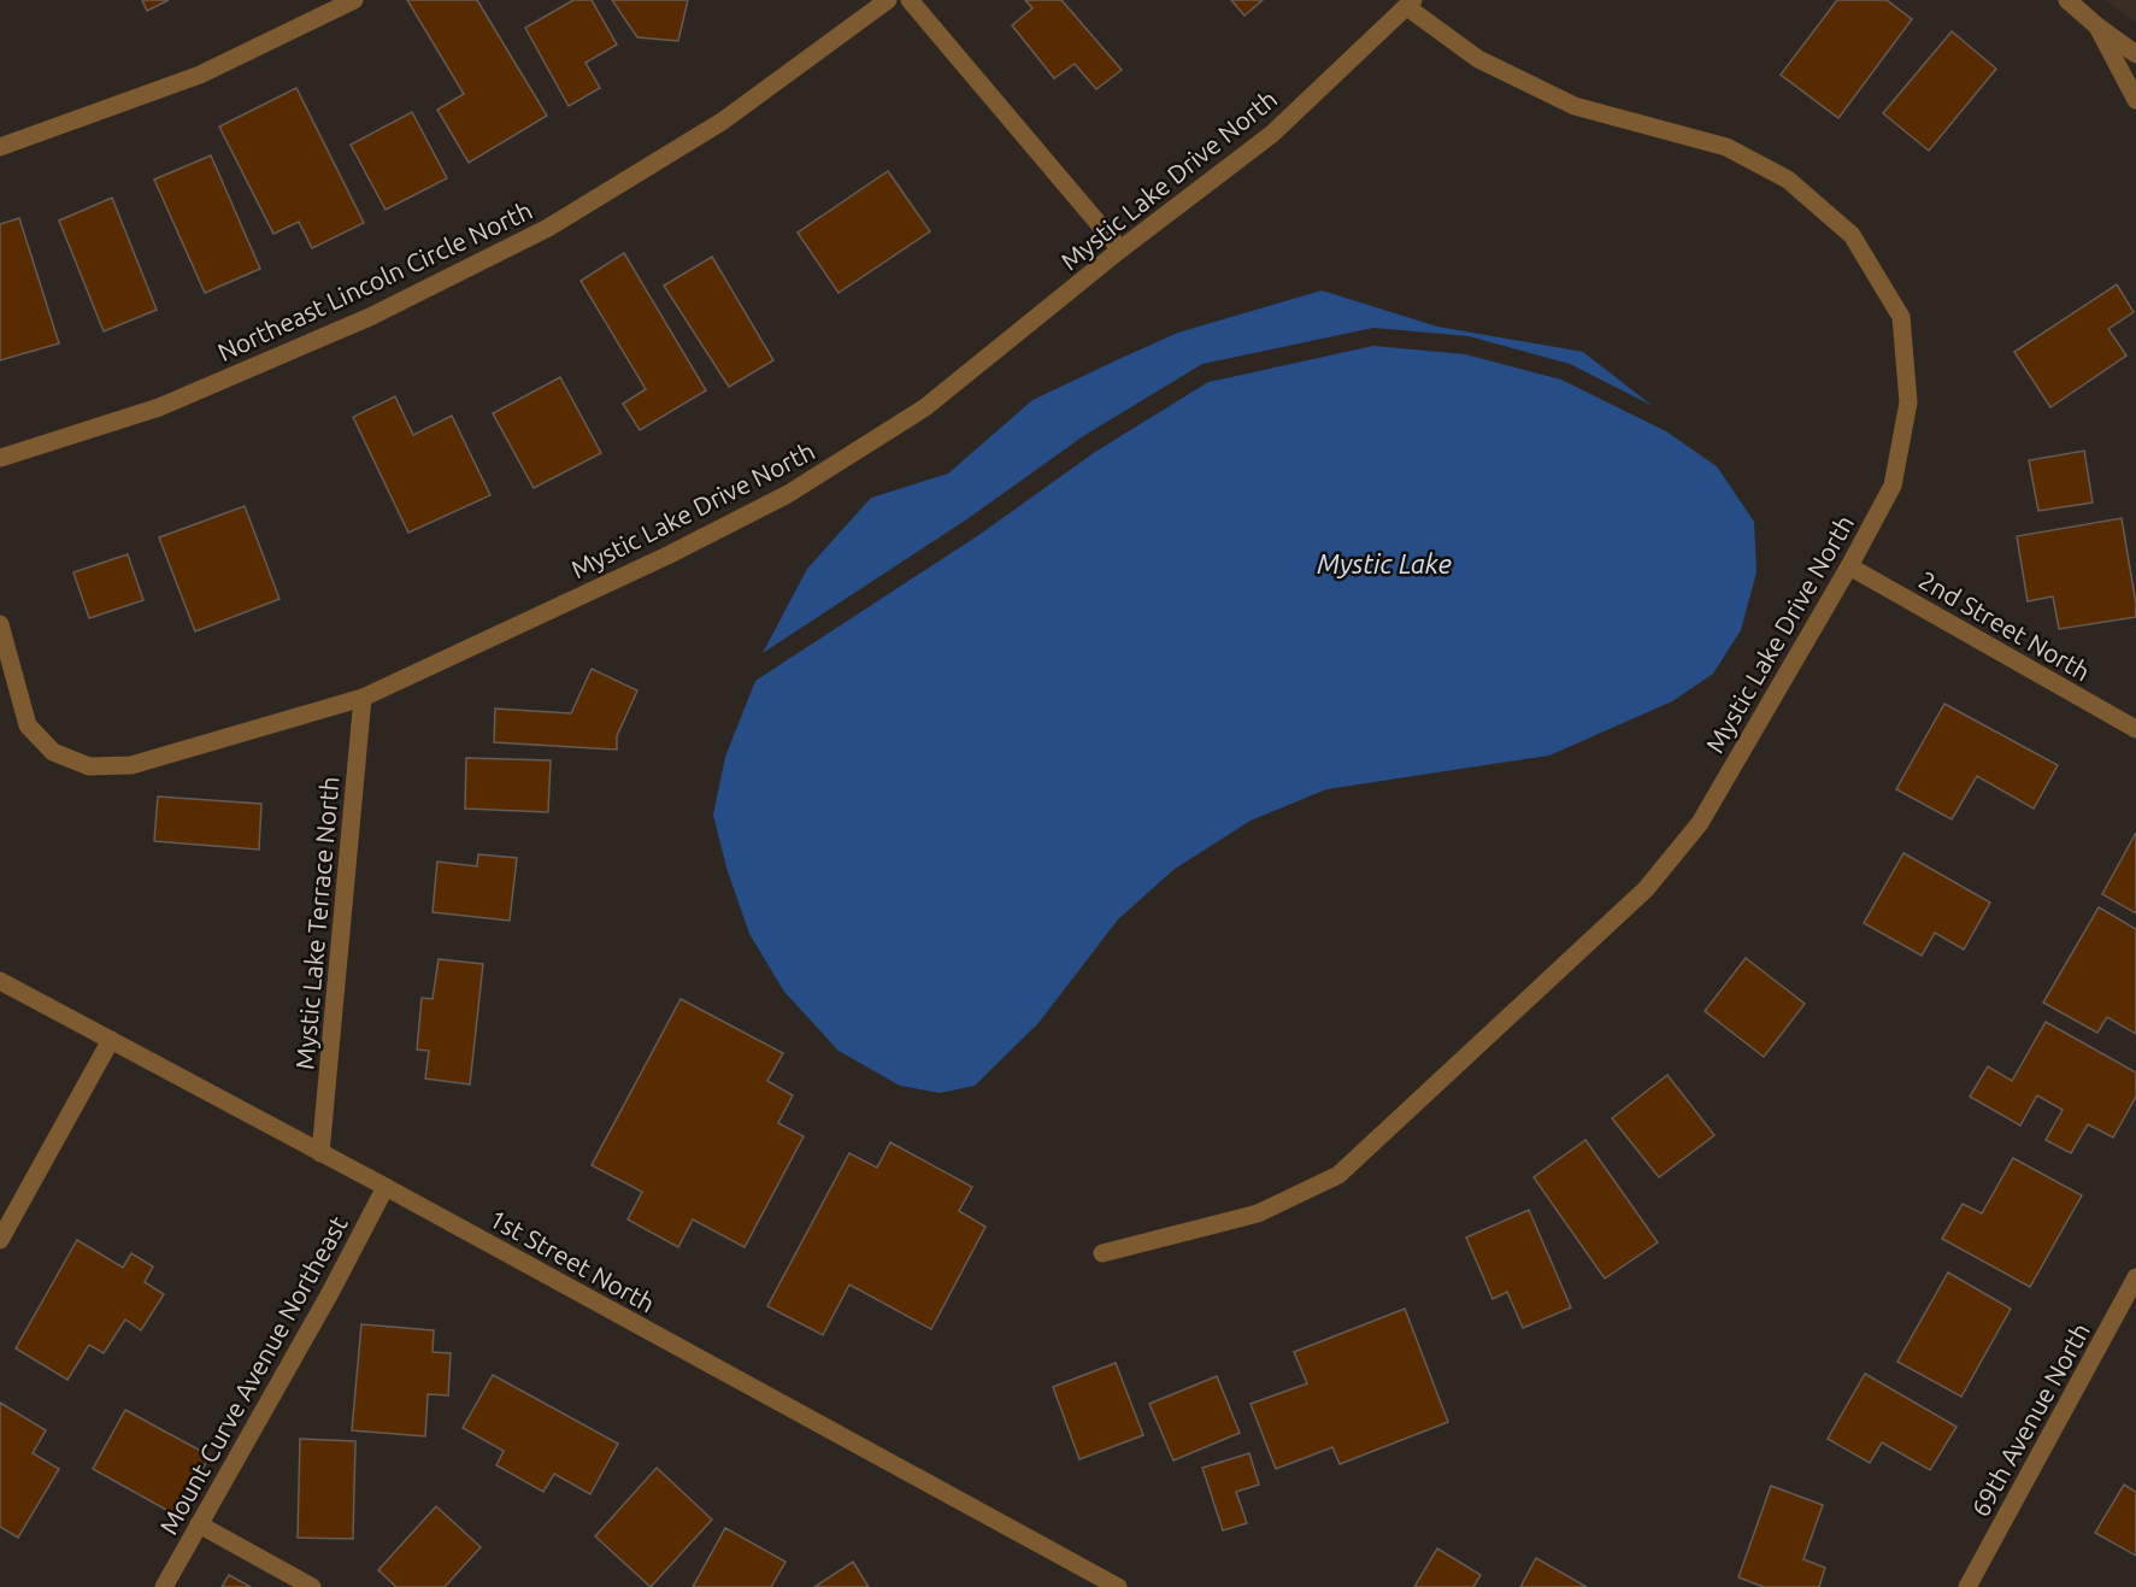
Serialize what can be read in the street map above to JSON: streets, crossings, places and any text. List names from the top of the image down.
{
  "streets": {
    "street": [
      "Mystic Lake Drive North",
      "Northeast Lincoln Circle North",
      "2nd Street North",
      "Mystic Lake Terrace North",
      "1st Street North",
      "Mount Curve Avenue Northeast",
      "69th Avenue North"
    ]
  },
  "crossings": [
    ["Mystic Lake Drive North", "2nd Street North"],
    ["Mystic Lake Drive North", "Mystic Lake Terrace North"],
    ["Mystic Lake Terrace North", "1st Street North"],
    ["1st Street North", "Mount Curve Avenue Northeast"]
  ],
  "water": ["Mystic Lake"]
}
